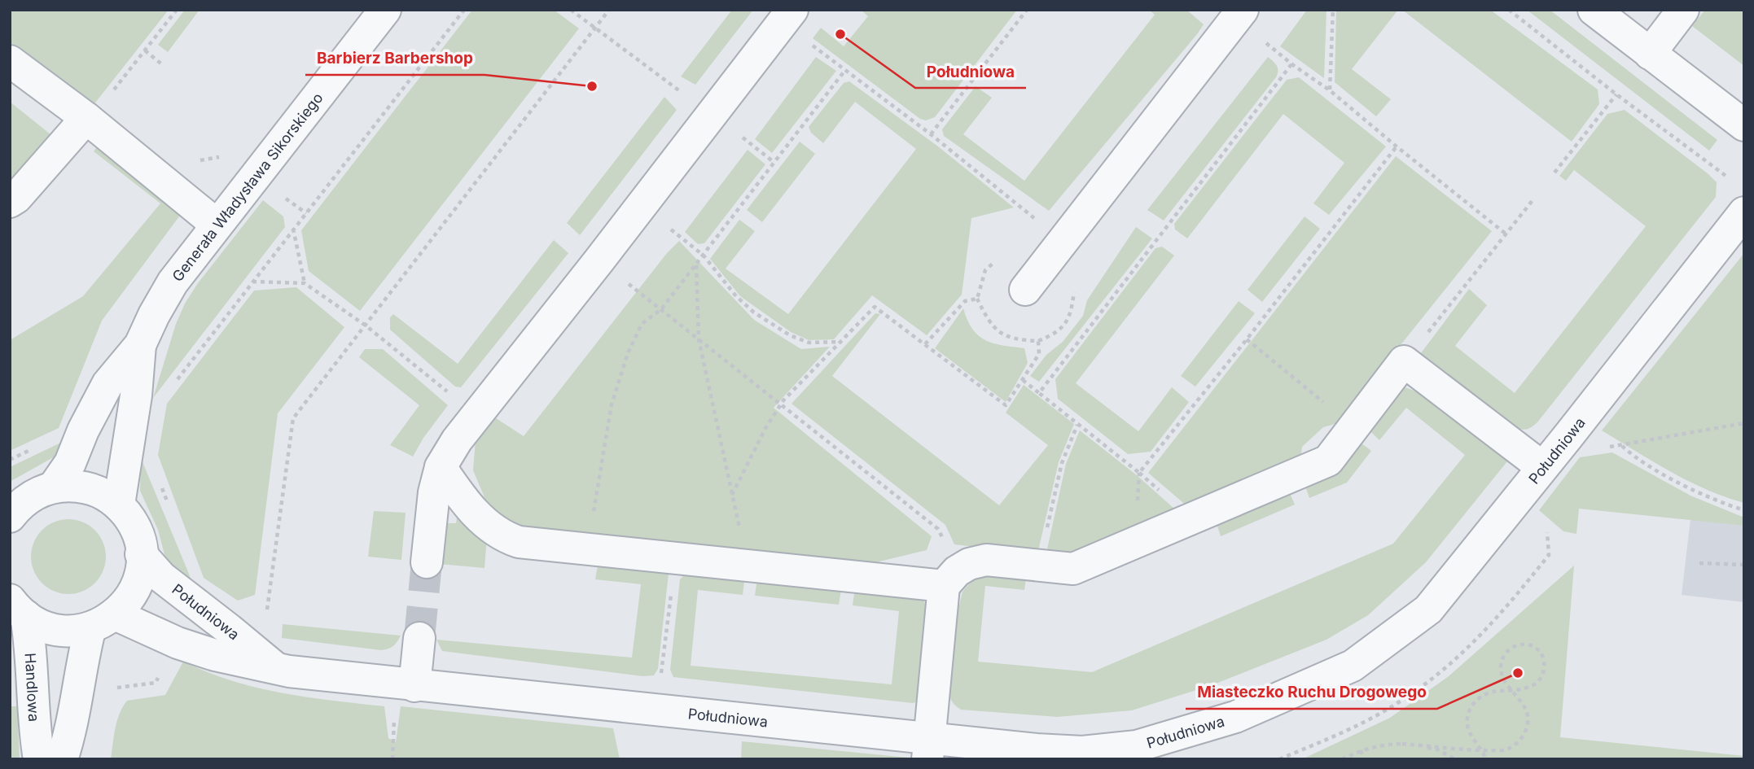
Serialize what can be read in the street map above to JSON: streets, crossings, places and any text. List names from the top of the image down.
{
  "streets": {
    "street": ["Generała Władysława Sikorskiego", "Południowa", "Handlowa"]
  },
  "places": ["Południowa", "Barbierz Barbershop", "Miasteczko Ruchu Drogowego"]
}
